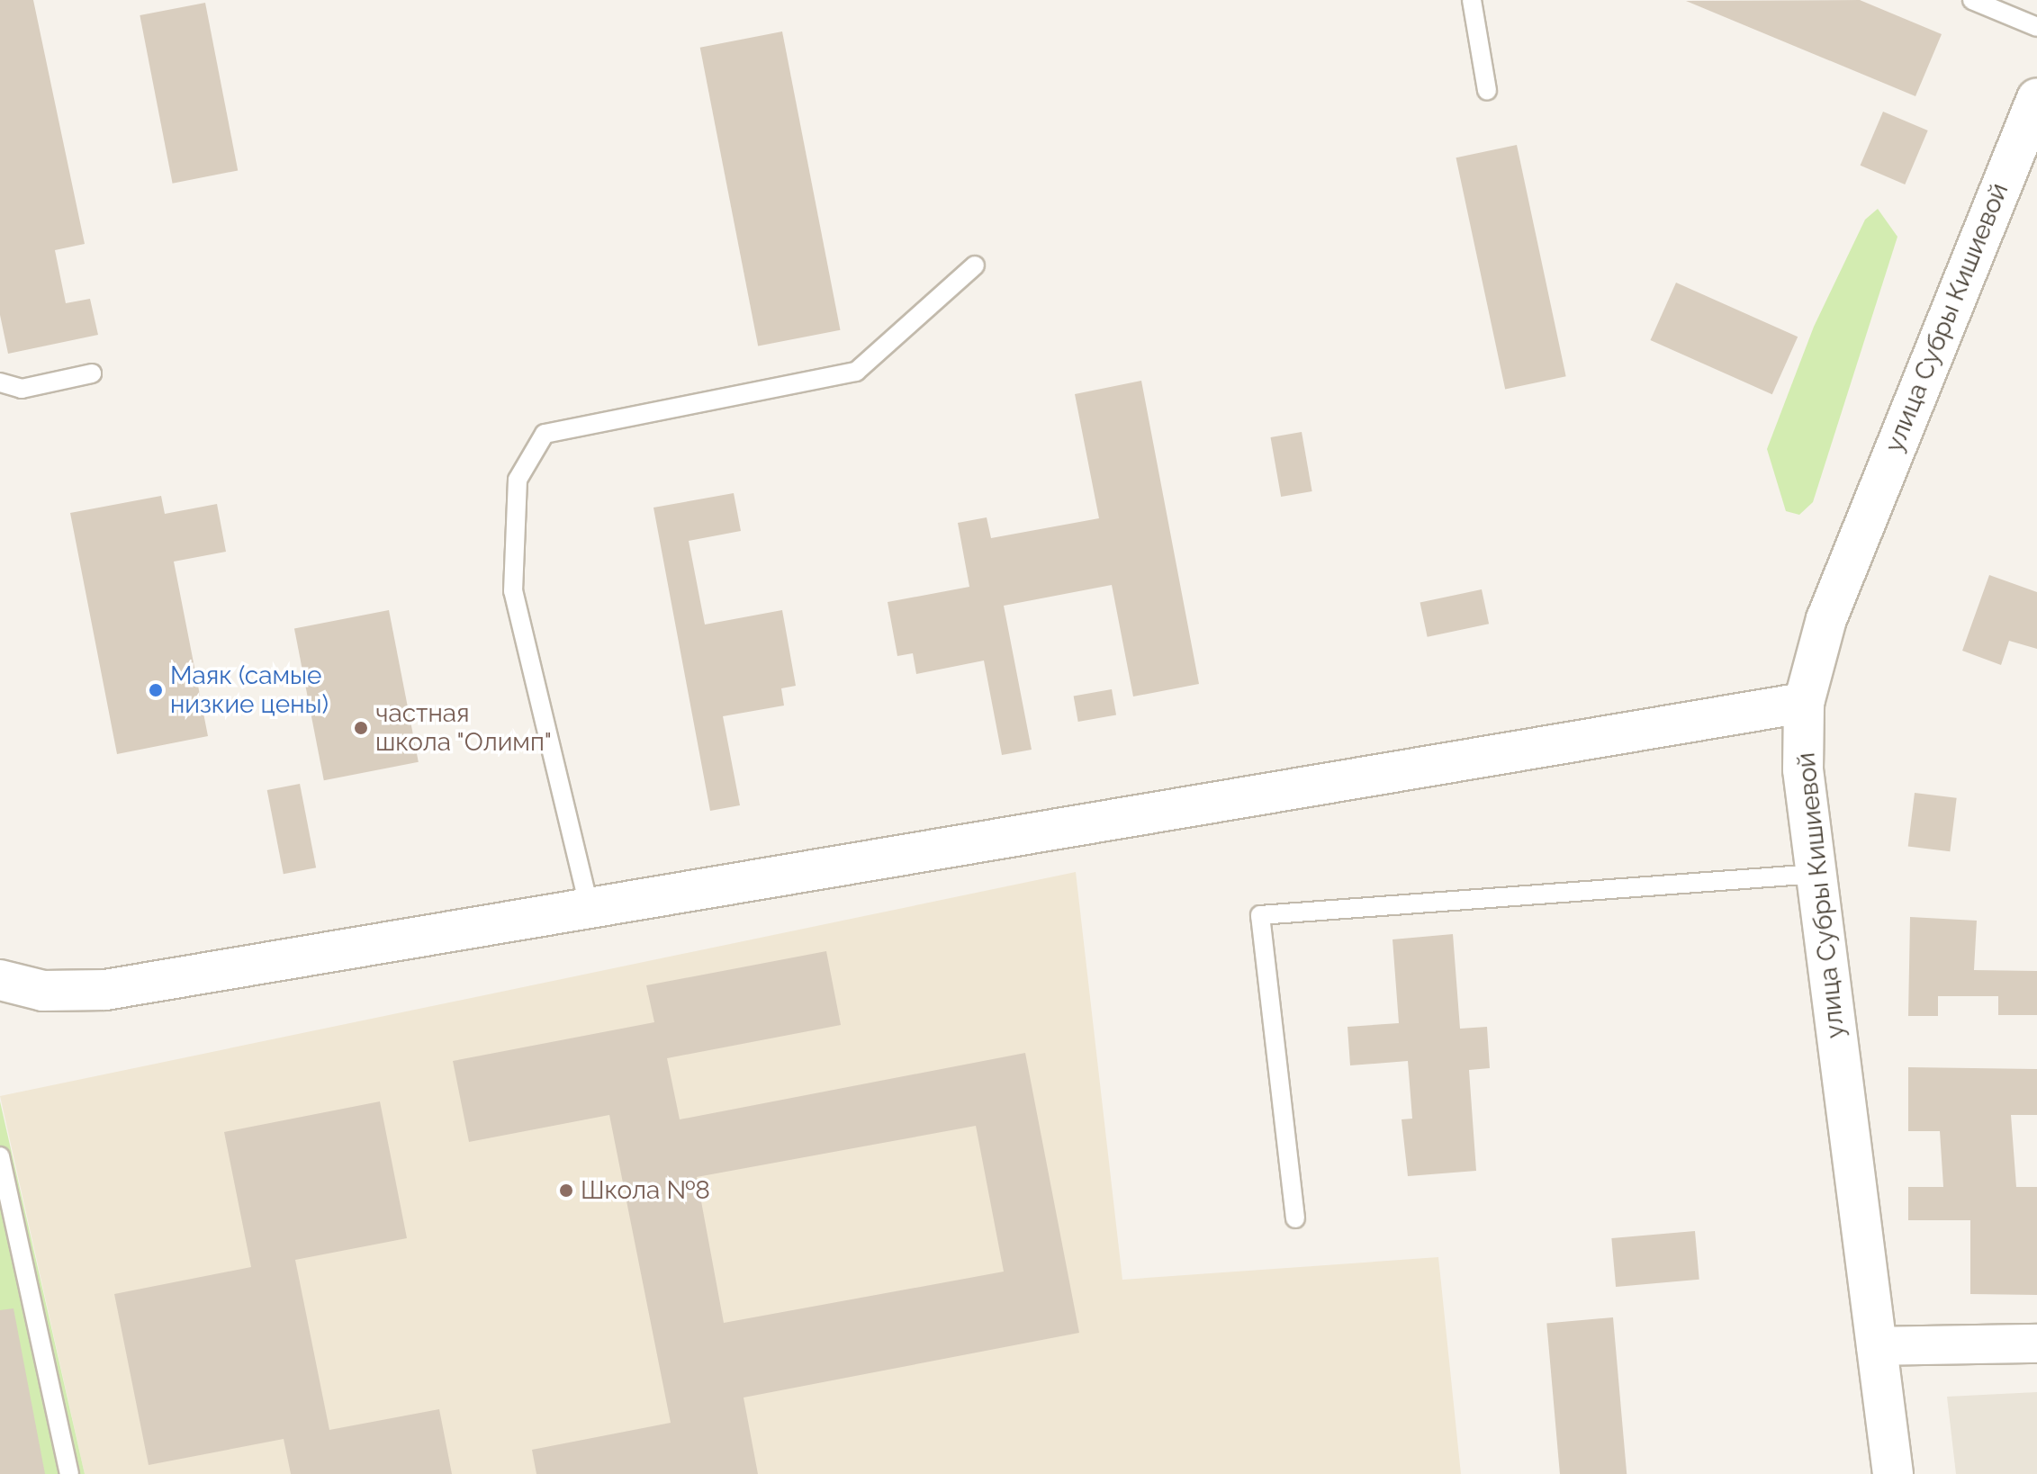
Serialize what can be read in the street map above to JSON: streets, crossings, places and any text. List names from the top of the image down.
{
  "streets": {
    "street": ["улица Субры Кишиевой"]
  },
  "places": ["Маяк (самые низкие цены)", "частная школа \"Олимп\"", "Школа №8"]
}
